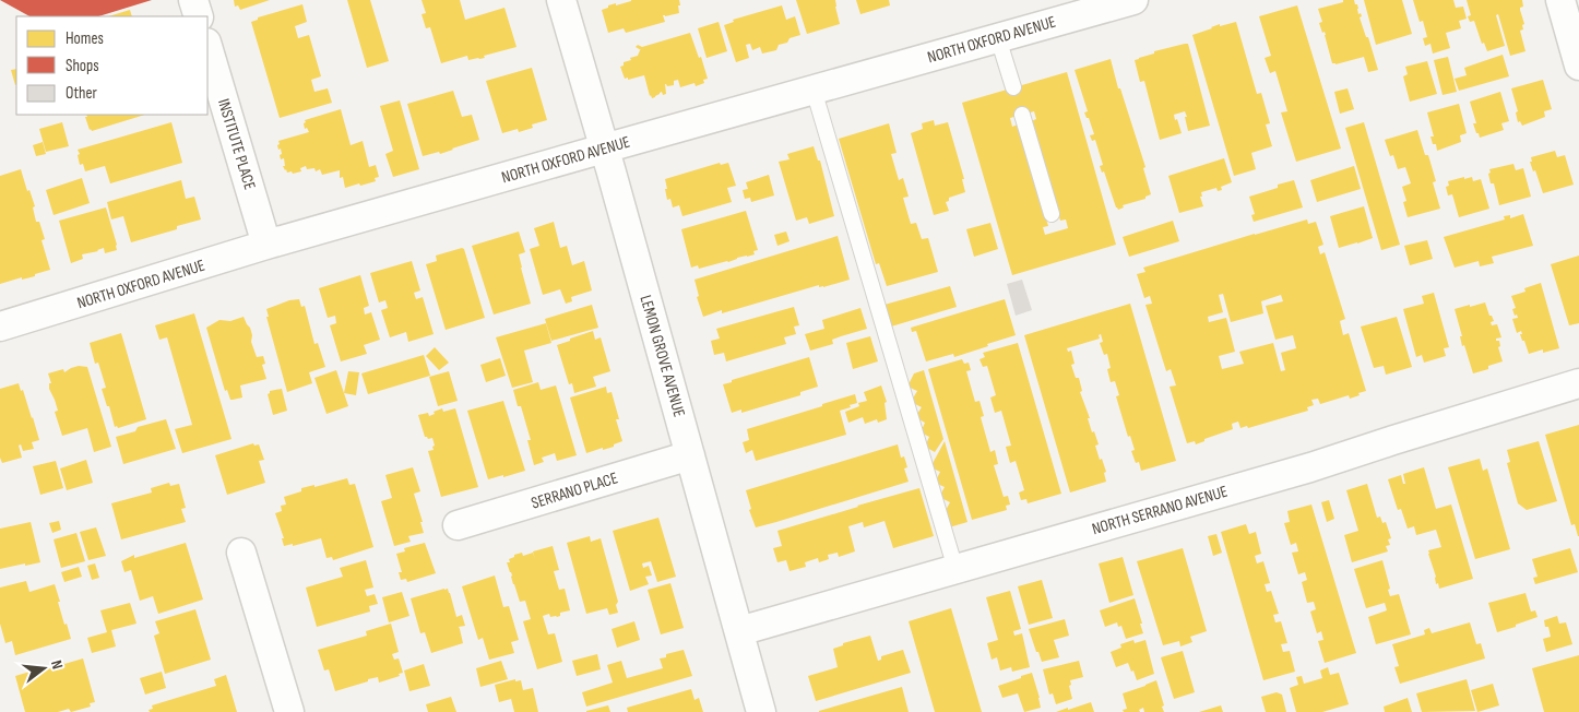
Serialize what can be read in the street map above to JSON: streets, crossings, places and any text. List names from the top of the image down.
{
  "streets": {
    "street": [
      "NORTH OXFORD AVENUE",
      "INSTITUTE PLACE",
      "LEMON GROVE AVENUE",
      "SERRANO PLACE",
      "NORTH SERRANO AVENUE"
    ]
  },
  "crossings": [
    ["NORTH OXFORD AVENUE", "INSTITUTE PLACE"],
    ["NORTH OXFORD AVENUE", "LEMON GROVE AVENUE"],
    ["LEMON GROVE AVENUE", "SERRANO PLACE"],
    ["LEMON GROVE AVENUE", "NORTH SERRANO AVENUE"]
  ],
  "legend": ["Homes", "Shops", "Other"],
  "north": "right"
}
